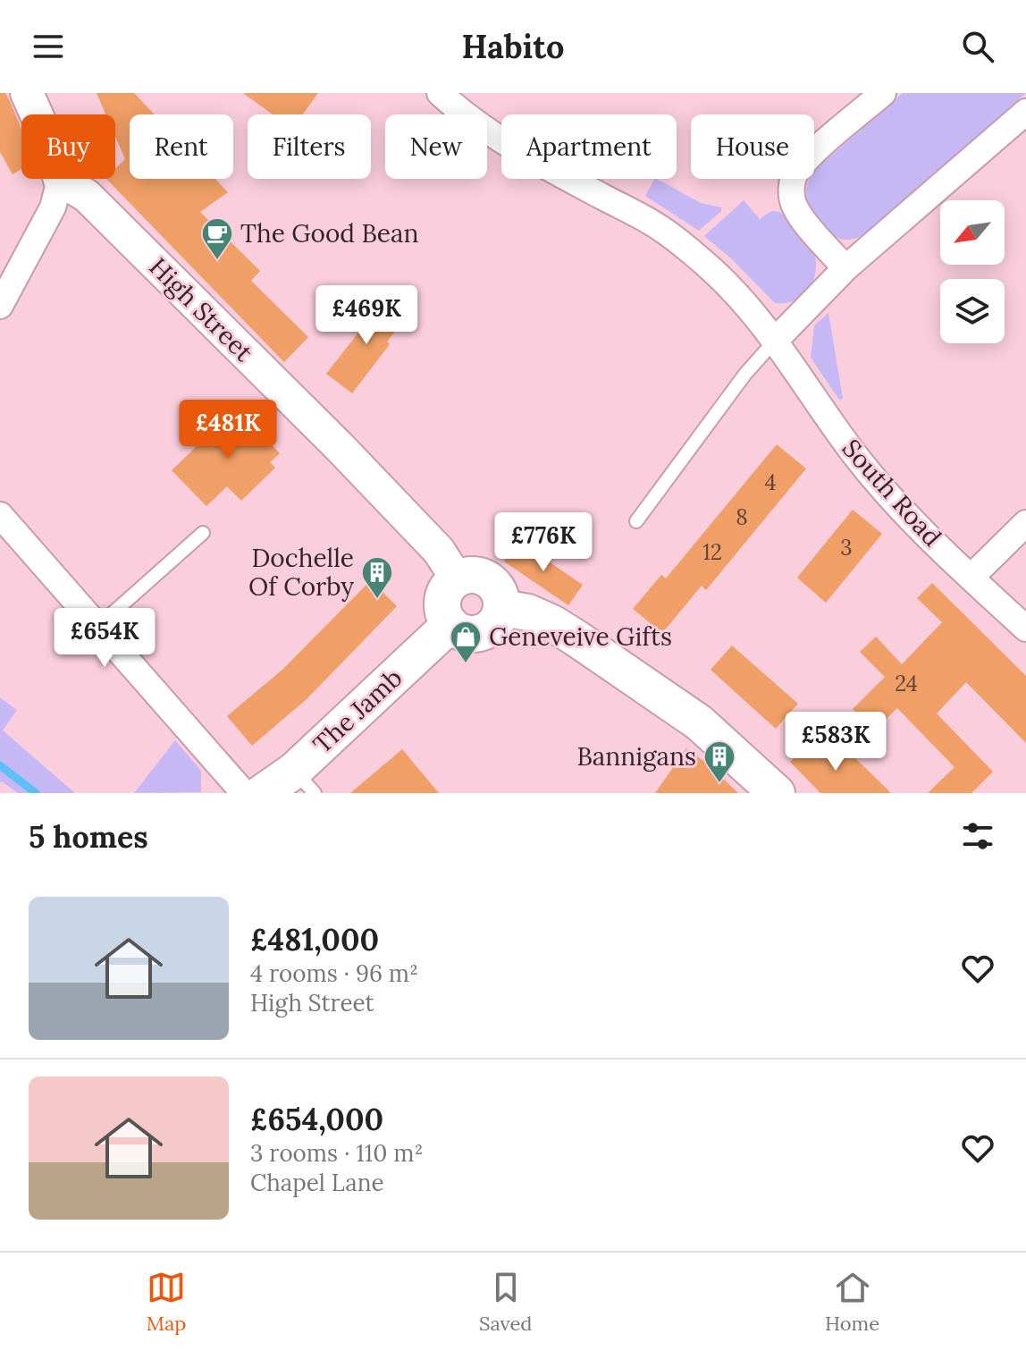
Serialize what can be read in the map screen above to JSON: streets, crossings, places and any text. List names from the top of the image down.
{
  "streets": {
    "main road": ["The Jamb"],
    "street": ["High Street", "South Road"]
  },
  "crossings": [
    ["High Street", "The Jamb"]
  ],
  "places": {
    "cafe": ["The Good Bean"],
    "building": ["Dochelle Of Corby", "Bannigans"],
    "shop": ["Geneveive Gifts"]
  },
  "house_numbers": [
    "4",
    "8",
    "3",
    "12",
    "24"
  ],
  "north": "bottom left",
  "page": {
    "header": "Habito",
    "chip": [
      "Buy",
      "Rent",
      "Filters",
      "New",
      "Apartment",
      "House"
    ],
    "price": [
      "£469K",
      "£481K",
      "£776K",
      "£654K",
      "£583K"
    ],
    "heading": "5 homes",
    "list": [
      {
        "name": "£481,000",
        "note": "4 rooms · 96 m² · High Street"
      },
      {
        "name": "£654,000",
        "note": "3 rooms · 110 m² · Chapel Lane"
      }
    ],
    "tabs": ["Map", "Saved", "Home"]
  }
}
